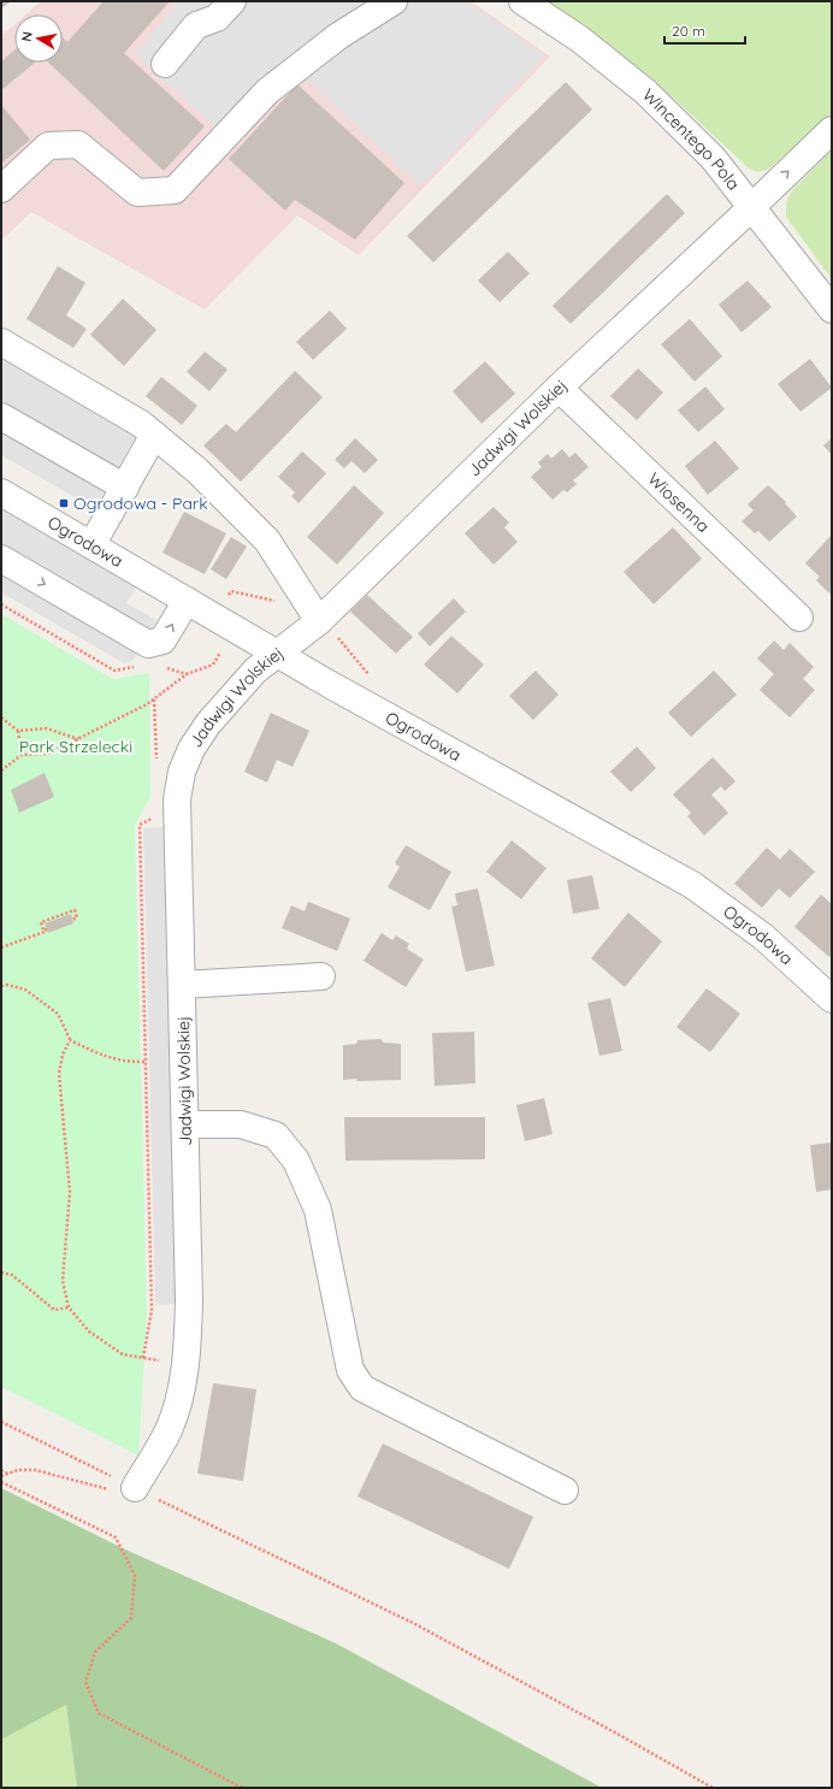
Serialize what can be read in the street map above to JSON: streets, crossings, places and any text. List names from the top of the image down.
{
  "streets": {
    "street": [
      "Wincentego Pola",
      "Jadwigi Wolskiej",
      "Wiosenna",
      "Ogrodowa"
    ]
  },
  "crossings": [
    ["Wincentego Pola", "Jadwigi Wolskiej"],
    ["Jadwigi Wolskiej", "Wiosenna"],
    ["Jadwigi Wolskiej", "Ogrodowa"]
  ],
  "parks": ["Park Strzelecki"],
  "places": {
    "transit": ["Ogrodowa - Park"]
  },
  "scale_bar": "20 m",
  "north": "left"
}
